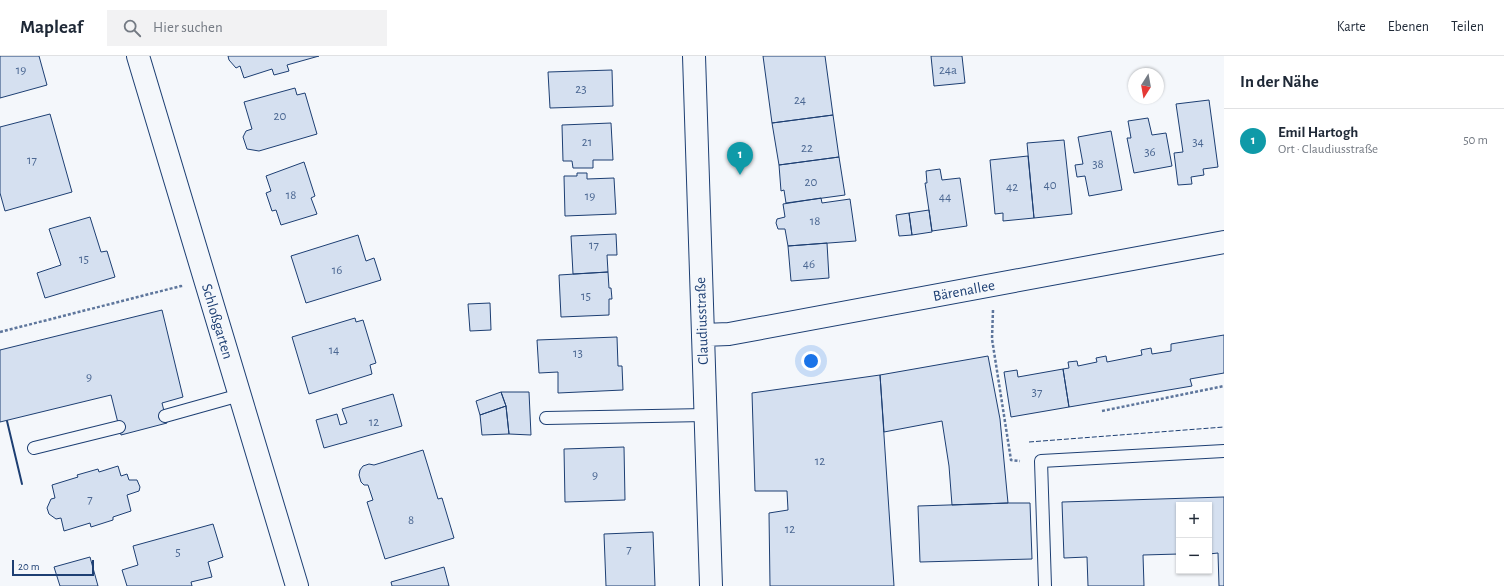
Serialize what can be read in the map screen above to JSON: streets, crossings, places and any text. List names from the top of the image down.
{
  "streets": {
    "street": ["Bärenallee", "Schloßgarten", "Claudiusstraße"]
  },
  "crossings": [
    ["Bärenallee", "Claudiusstraße"]
  ],
  "house_numbers": [
    "19",
    "24a",
    "23",
    "24",
    "20",
    "21",
    "34",
    "22",
    "36",
    "17",
    "38",
    "20",
    "40",
    "42",
    "18",
    "19",
    "44",
    "18",
    "17",
    "15",
    "46",
    "16",
    "15",
    "14",
    "13",
    "9",
    "37",
    "12",
    "12",
    "9",
    "7",
    "8",
    "12",
    "7",
    "5"
  ],
  "scale_bar": "20 m",
  "north": "bottom",
  "page": {
    "header": "Mapleaf",
    "search": "Hier suchen",
    "nav": ["Karte", "Ebenen", "Teilen"],
    "heading": "In der Nähe",
    "list": [
      {
        "mark": "1",
        "name": "Emil Hartogh",
        "note": "Ort · Claudiusstraße",
        "value": "50 m"
      }
    ],
    "pins": "1",
    "map_buttons": ["+", "−"],
    "scale": "20 m"
  }
}
